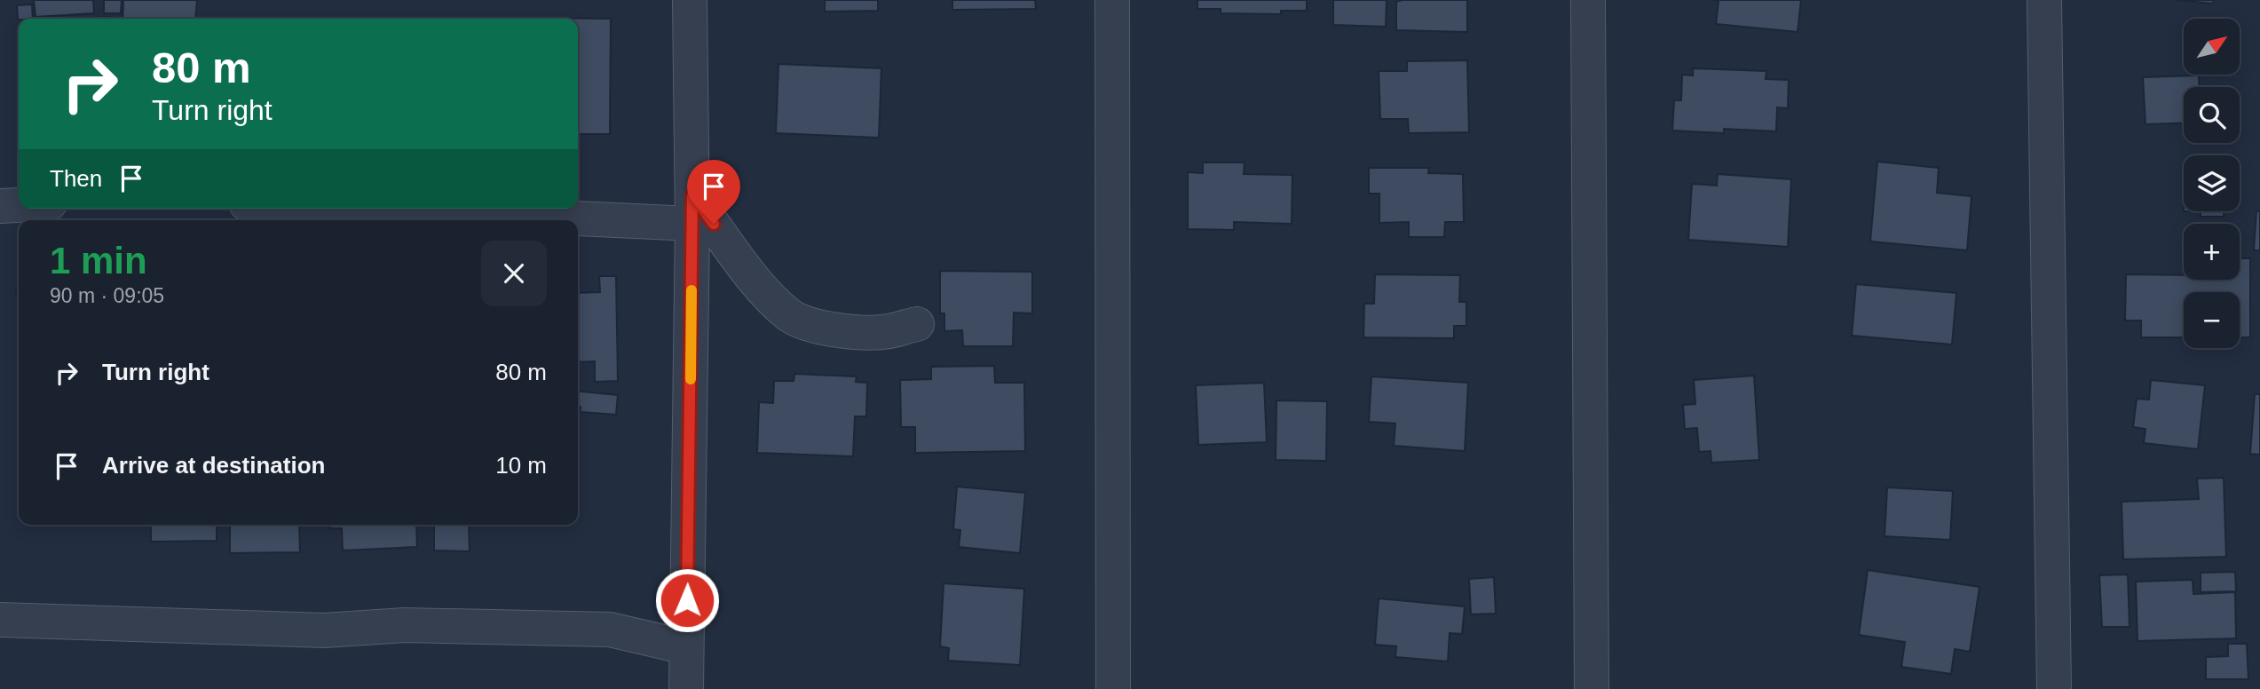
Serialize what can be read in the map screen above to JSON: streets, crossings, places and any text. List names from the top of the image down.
{
  "north": "top right",
  "page": {
    "map_buttons": ["+", "−"],
    "turn": ["80 m", "Turn right"],
    "then": "Then",
    "heading": ["1 min", "90 m · 09:05"],
    "list": [
      {
        "name": "Turn right",
        "value": "80 m"
      },
      {
        "name": "Arrive at destination",
        "value": "10 m"
      }
    ]
  }
}
